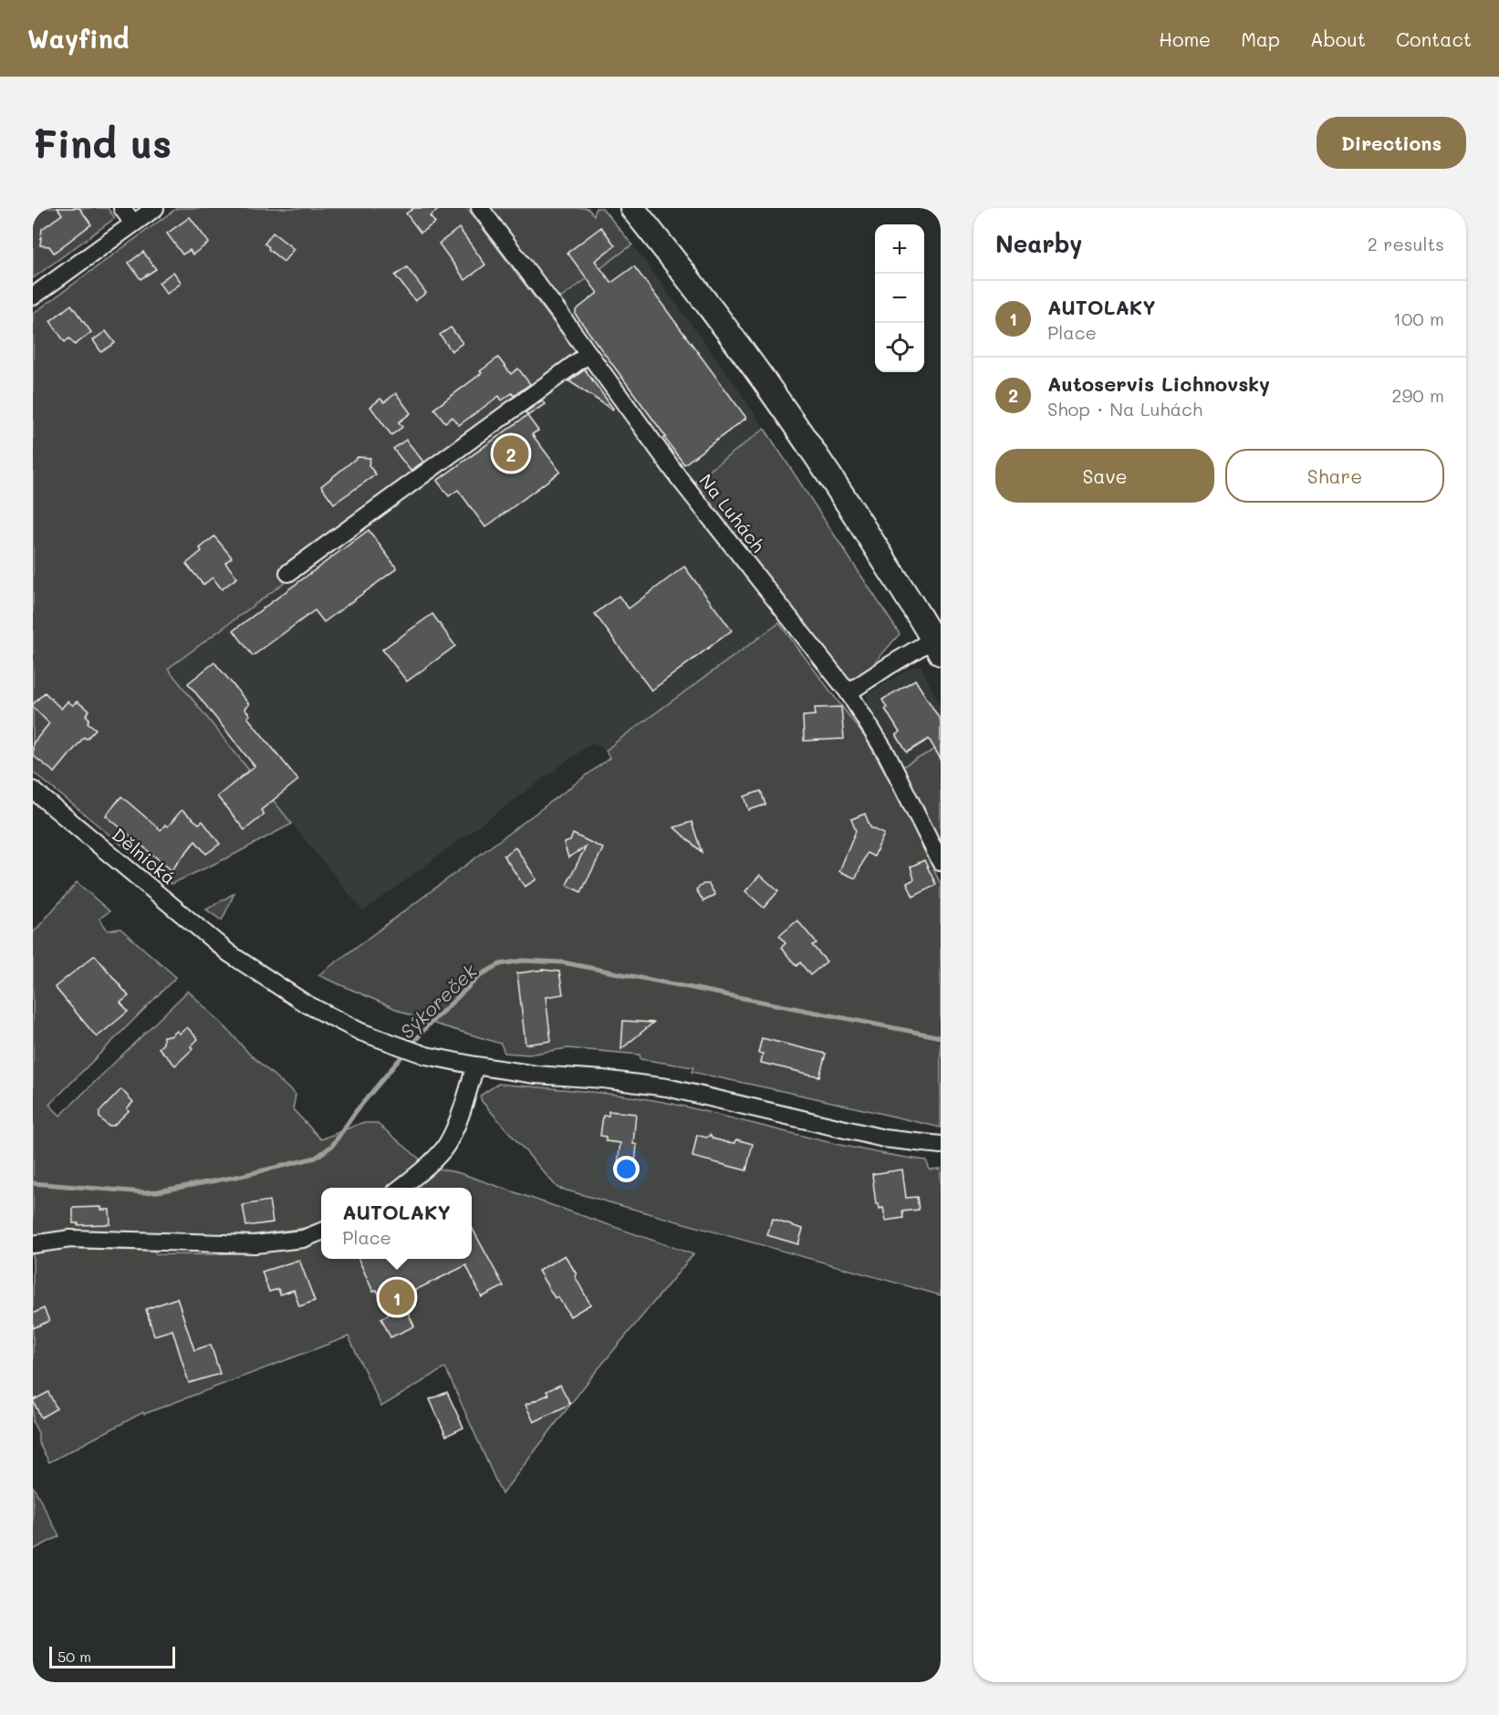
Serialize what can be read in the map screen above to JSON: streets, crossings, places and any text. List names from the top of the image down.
{
  "streets": {
    "street": ["Na Luhách", "Dělnická"]
  },
  "water": ["Sýkoreček"],
  "scale_bar": "50 m",
  "page": {
    "header": "Wayfind",
    "nav": [
      "Home",
      "Map",
      "About",
      "Contact"
    ],
    "buttons": [
      "Directions",
      ["Save", "Share"]
    ],
    "title": "Find us",
    "heading": ["Nearby", "2 results"],
    "map_buttons": ["+", "−"],
    "list": [
      {
        "mark": "1",
        "name": "AUTOLAKY",
        "note": "Place",
        "value": "100 m"
      },
      {
        "mark": "2",
        "name": "Autoservis Lichnovsky",
        "note": "Shop · Na Luhách",
        "value": "290 m"
      }
    ],
    "pins": ["2", "1"],
    "popup": ["AUTOLAKY", "Place"],
    "scale": "50 m"
  }
}
